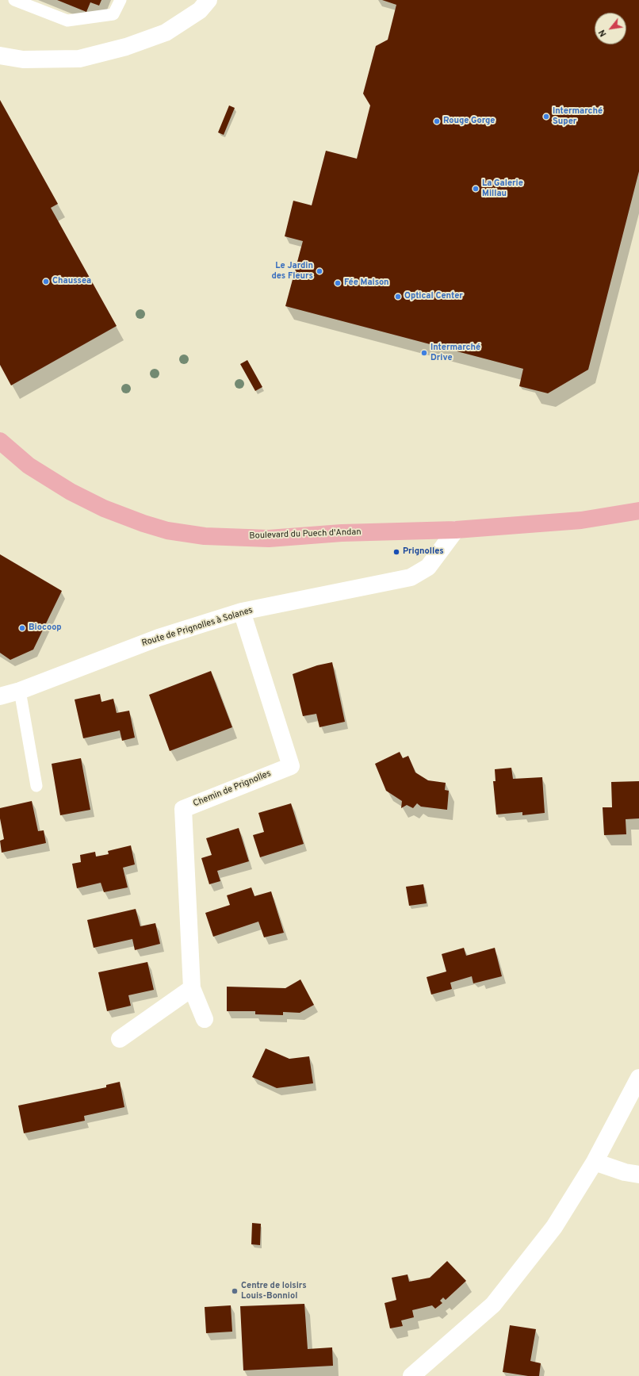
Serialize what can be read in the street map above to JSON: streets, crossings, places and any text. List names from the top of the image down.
{
  "streets": {
    "main road": ["Boulevard du Puech d'Andan"],
    "street": ["Route de Prignolles à Solanes", "Chemin de Prignolles"]
  },
  "crossings": [
    ["Boulevard du Puech d'Andan", "Route de Prignolles à Solanes"],
    ["Route de Prignolles à Solanes", "Chemin de Prignolles"]
  ],
  "places": [
    "Intermarché Super",
    "Rouge Gorge",
    "La Galerie Millau",
    "Le Jardin des Fleurs",
    "Chaussea",
    "Fée Maison",
    "Optical Center",
    "Intermarché Drive",
    "Prignolles",
    "Biocoop",
    "Centre de loisirs Louis-Bonniol"
  ],
  "north": "bottom left"
}
